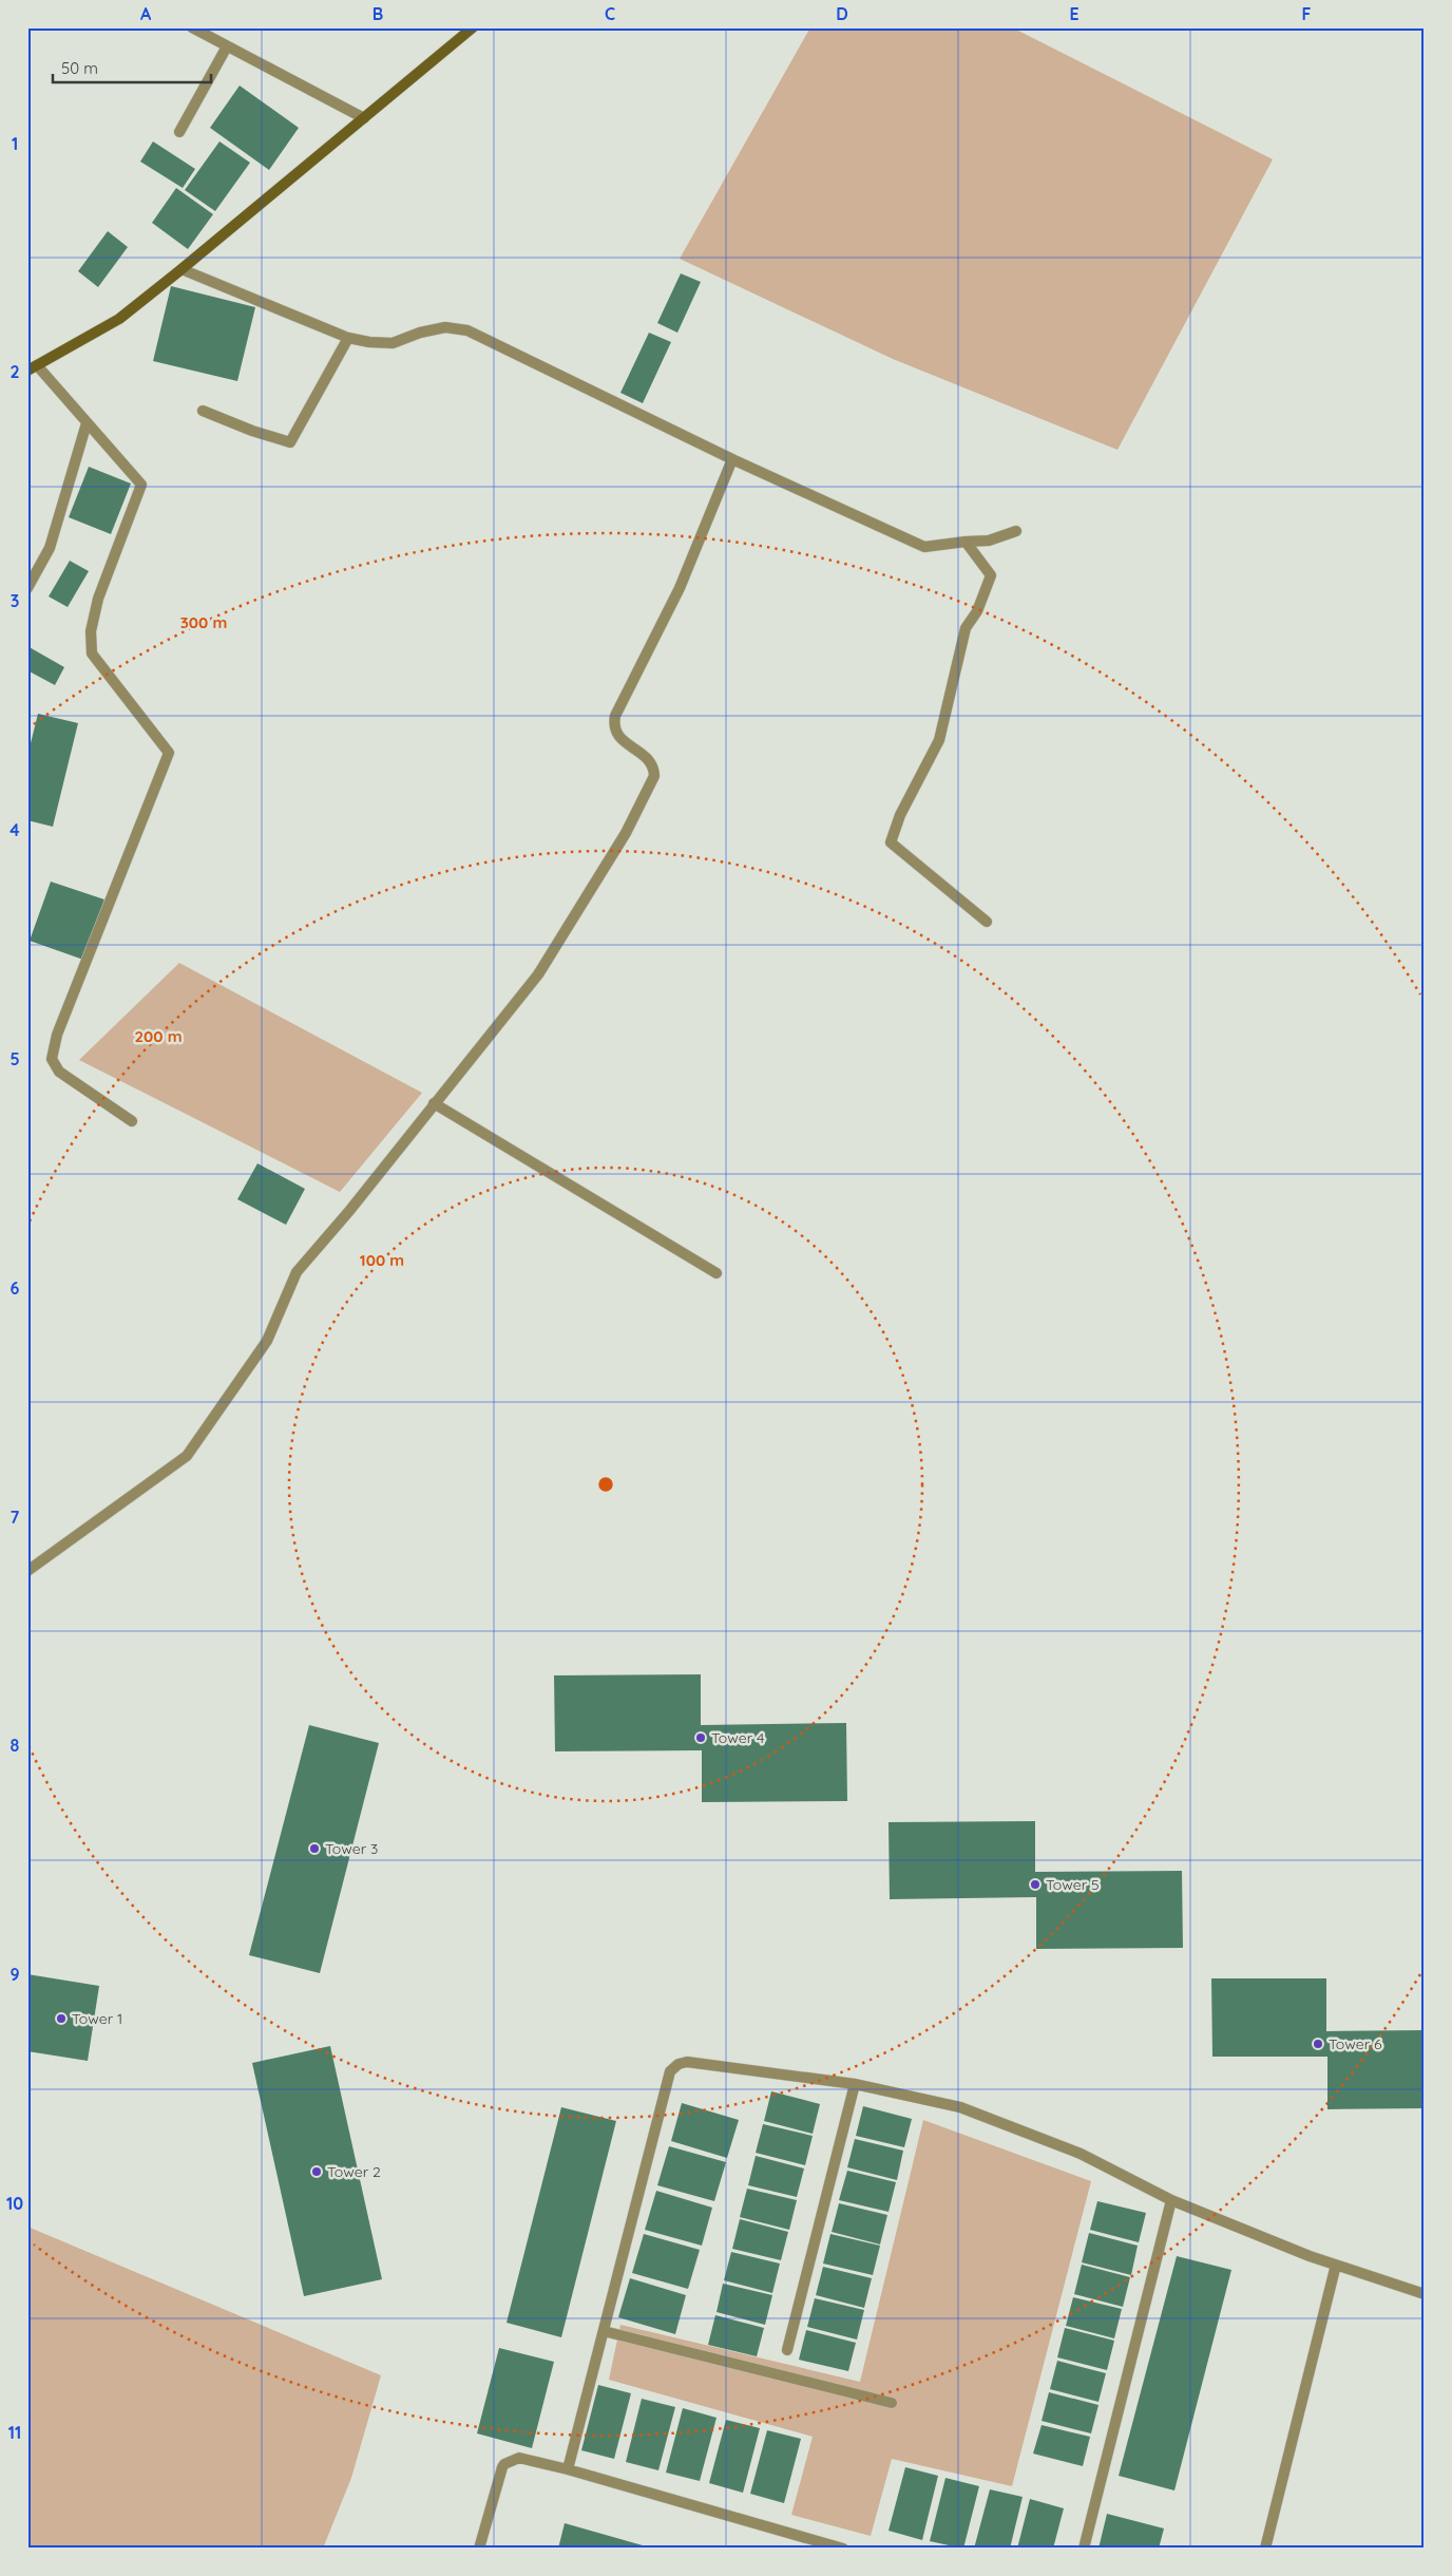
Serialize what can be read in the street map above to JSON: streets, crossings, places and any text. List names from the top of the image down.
{
  "places": [
    "Tower 4",
    "Tower 3",
    "Tower 5",
    "Tower 1",
    "Tower 6",
    "Tower 2"
  ],
  "scale_bar": "50 m",
  "grid": {
    "columns": [
      "A",
      "B",
      "C",
      "D",
      "E",
      "F"
    ],
    "rows": [
      "1",
      "2",
      "3",
      "4",
      "5",
      "6",
      "7",
      "8",
      "9",
      "10",
      "11"
    ]
  },
  "rings": ["300 m", "200 m", "100 m"]
}
